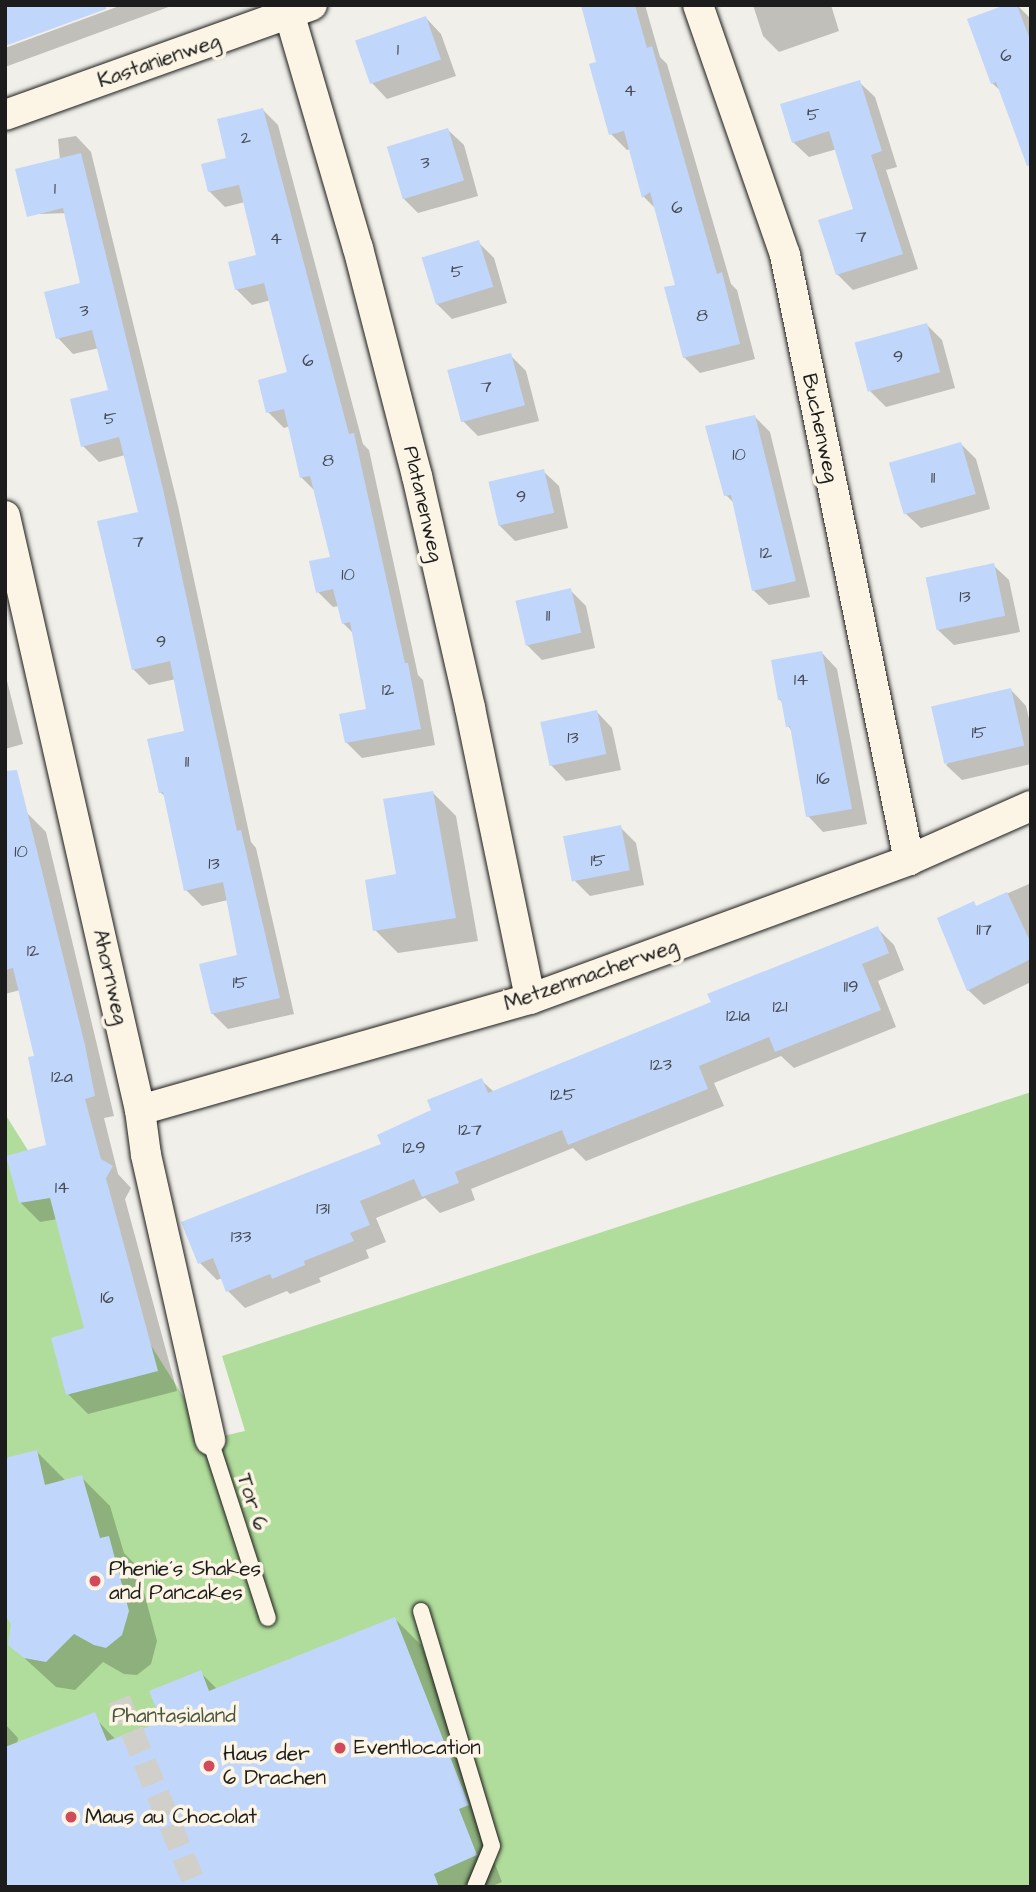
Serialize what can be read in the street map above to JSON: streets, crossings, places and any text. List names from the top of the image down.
{
  "streets": {
    "street": [
      "Kastanienweg",
      "Buchenweg",
      "Platanenweg",
      "Metzenmacherweg",
      "Ahornweg"
    ],
    "lane": ["Tor 6"]
  },
  "crossings": [
    ["Kastanienweg", "Platanenweg"],
    ["Buchenweg", "Metzenmacherweg"],
    ["Platanenweg", "Metzenmacherweg"],
    ["Metzenmacherweg", "Ahornweg"],
    ["Ahornweg", "Tor 6"]
  ],
  "parks": ["Phantasialand"],
  "places": [
    "Phenie´s Shakes and Pancakes",
    "Eventlocation",
    "Haus der 6 Drachen",
    "Maus au Chocolat"
  ],
  "house_numbers": [
    "1",
    "6",
    "4",
    "5",
    "2",
    "3",
    "1",
    "6",
    "7",
    "4",
    "5",
    "3",
    "8",
    "9",
    "6",
    "7",
    "5",
    "10",
    "8",
    "11",
    "9",
    "7",
    "12",
    "10",
    "13",
    "11",
    "9",
    "14",
    "12",
    "15",
    "13",
    "11",
    "16",
    "10",
    "15",
    "13",
    "117",
    "12",
    "15",
    "119",
    "121",
    "121a",
    "123",
    "12a",
    "125",
    "127",
    "129",
    "14",
    "131",
    "133",
    "16"
  ]
}
